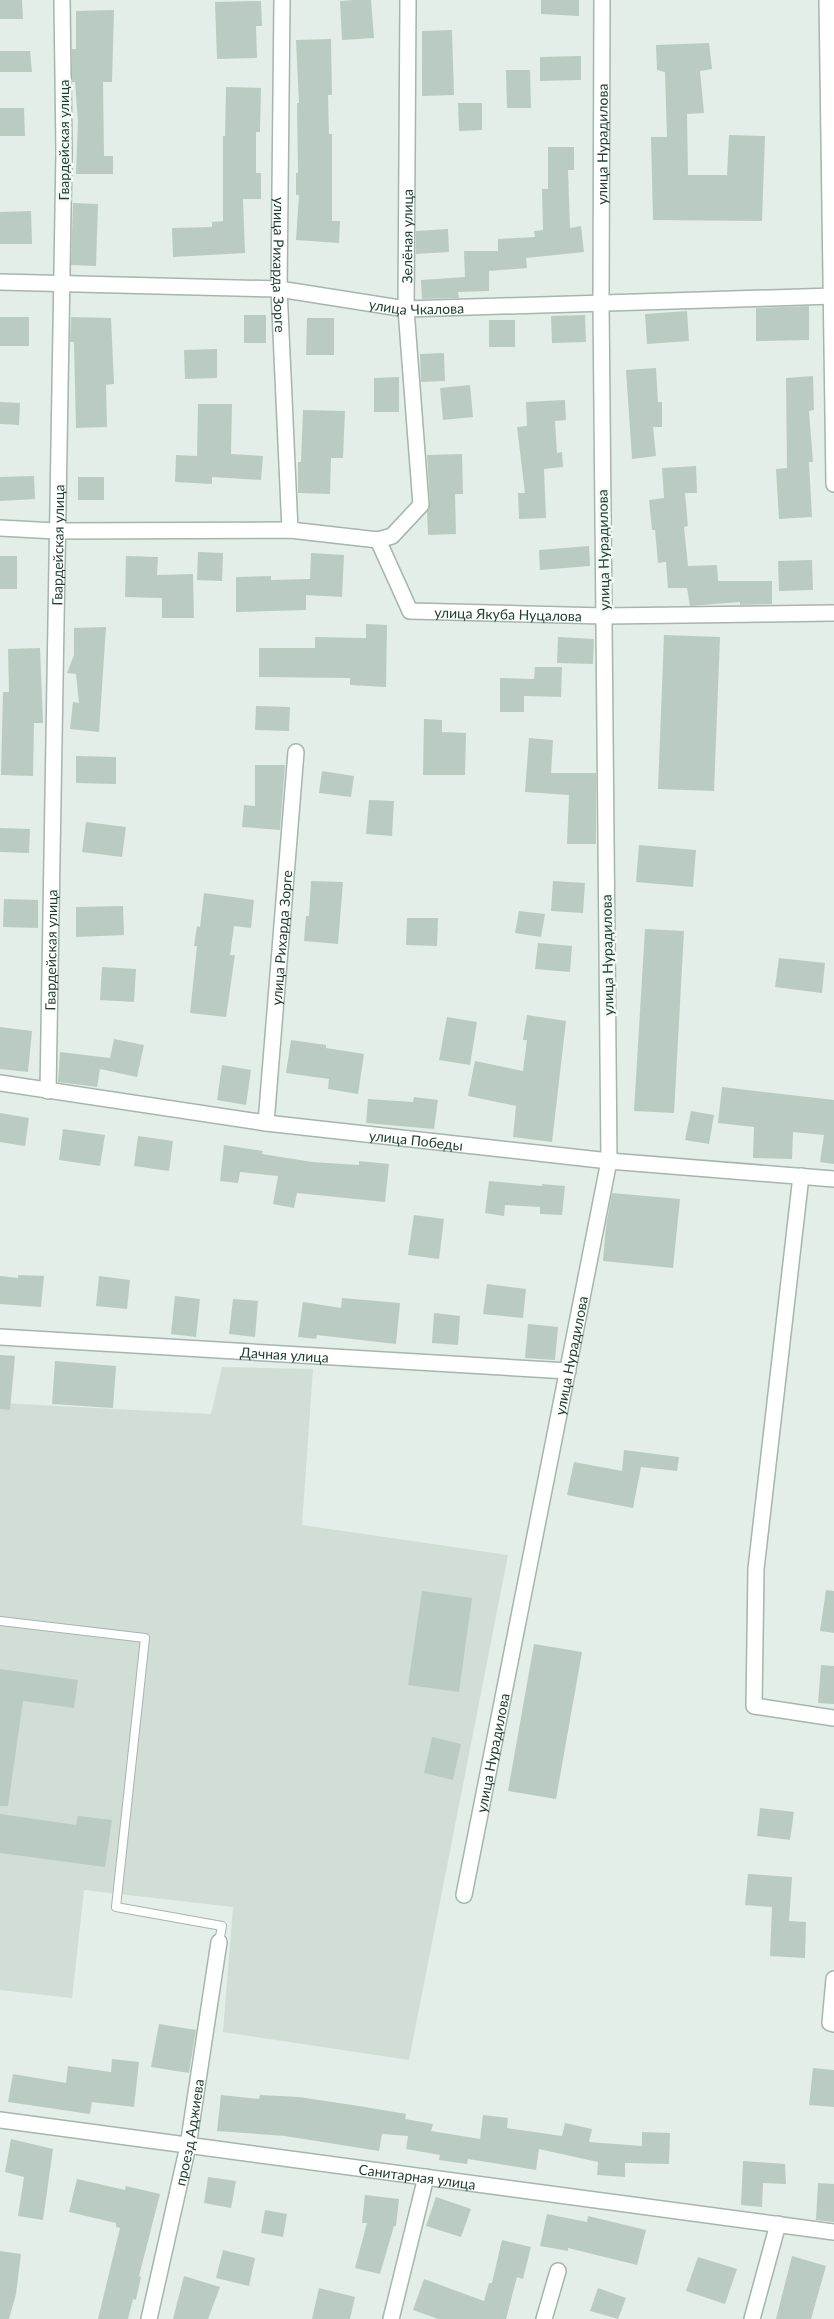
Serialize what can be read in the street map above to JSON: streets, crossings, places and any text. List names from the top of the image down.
{
  "streets": {
    "street": [
      "Гвардейская улица",
      "улица Нурадилова",
      "Зелёная улица",
      "улица Рихарда Зорге",
      "улица Чкалова",
      "улица Якуба Нуцалова",
      "улица Победы",
      "Дачная улица",
      "проезд Аджиева",
      "Санитарная улица"
    ]
  },
  "crossings": [
    ["Гвардейская улица", "улица Чкалова"],
    ["Гвардейская улица", "улица Победы"],
    ["улица Нурадилова", "улица Чкалова"],
    ["улица Нурадилова", "улица Якуба Нуцалова"],
    ["улица Нурадилова", "улица Победы"],
    ["улица Нурадилова", "Дачная улица"],
    ["Зелёная улица", "улица Чкалова"],
    ["Зелёная улица", "улица Якуба Нуцалова"],
    ["улица Рихарда Зорге", "улица Чкалова"],
    ["улица Рихарда Зорге", "улица Победы"],
    ["проезд Аджиева", "Санитарная улица"]
  ]
}
